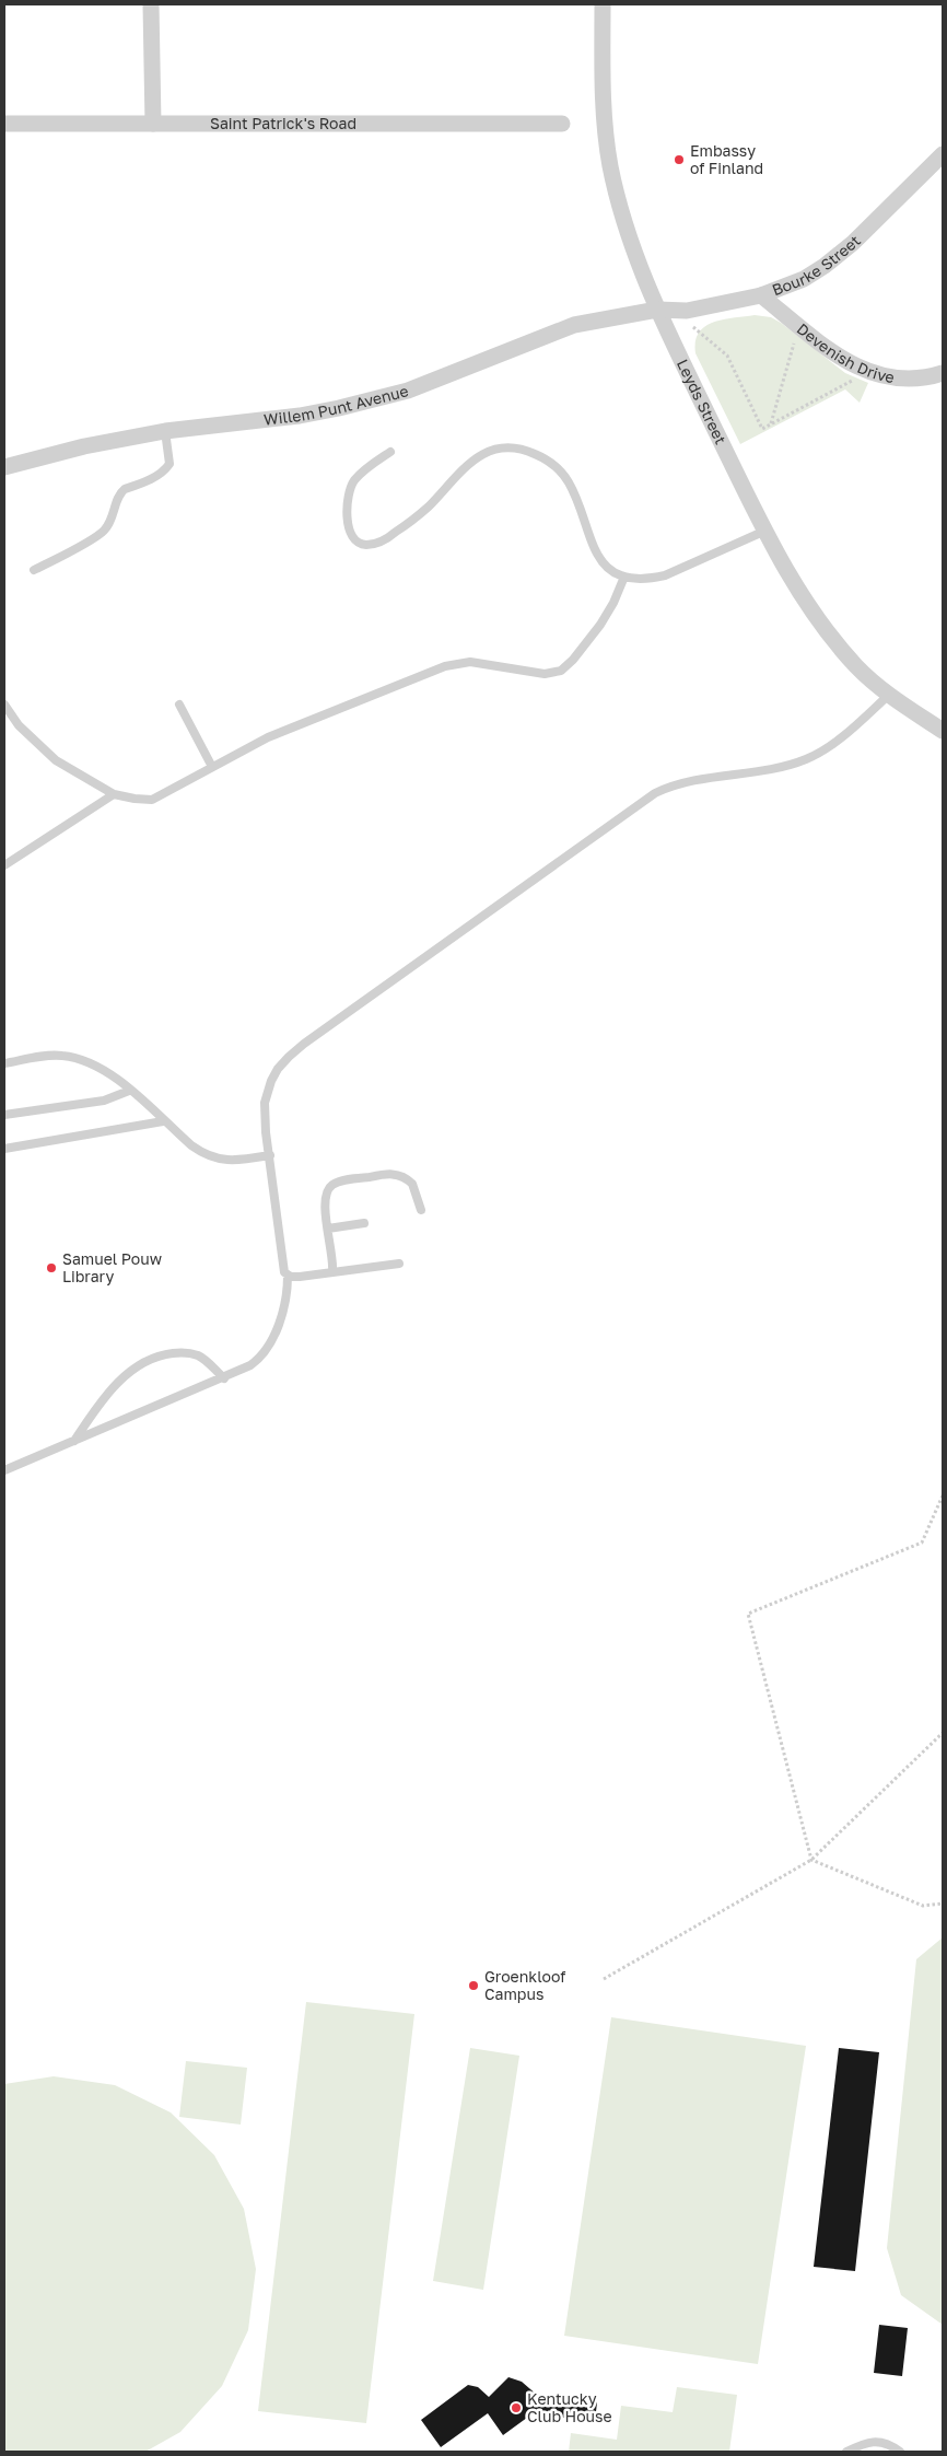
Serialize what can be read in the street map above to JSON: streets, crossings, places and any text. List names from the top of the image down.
{
  "streets": {
    "street": [
      "Saint Patrick's Road",
      "Bourke Street",
      "Devenish Drive",
      "Leyds Street",
      "Willem Punt Avenue"
    ]
  },
  "crossings": [
    ["Bourke Street", "Devenish Drive"],
    ["Bourke Street", "Leyds Street"],
    ["Bourke Street", "Willem Punt Avenue"],
    ["Leyds Street", "Willem Punt Avenue"]
  ],
  "places": [
    "Embassy of Finland",
    "Samuel Pouw Library",
    "Groenkloof Campus",
    "Kentucky Club House"
  ]
}
